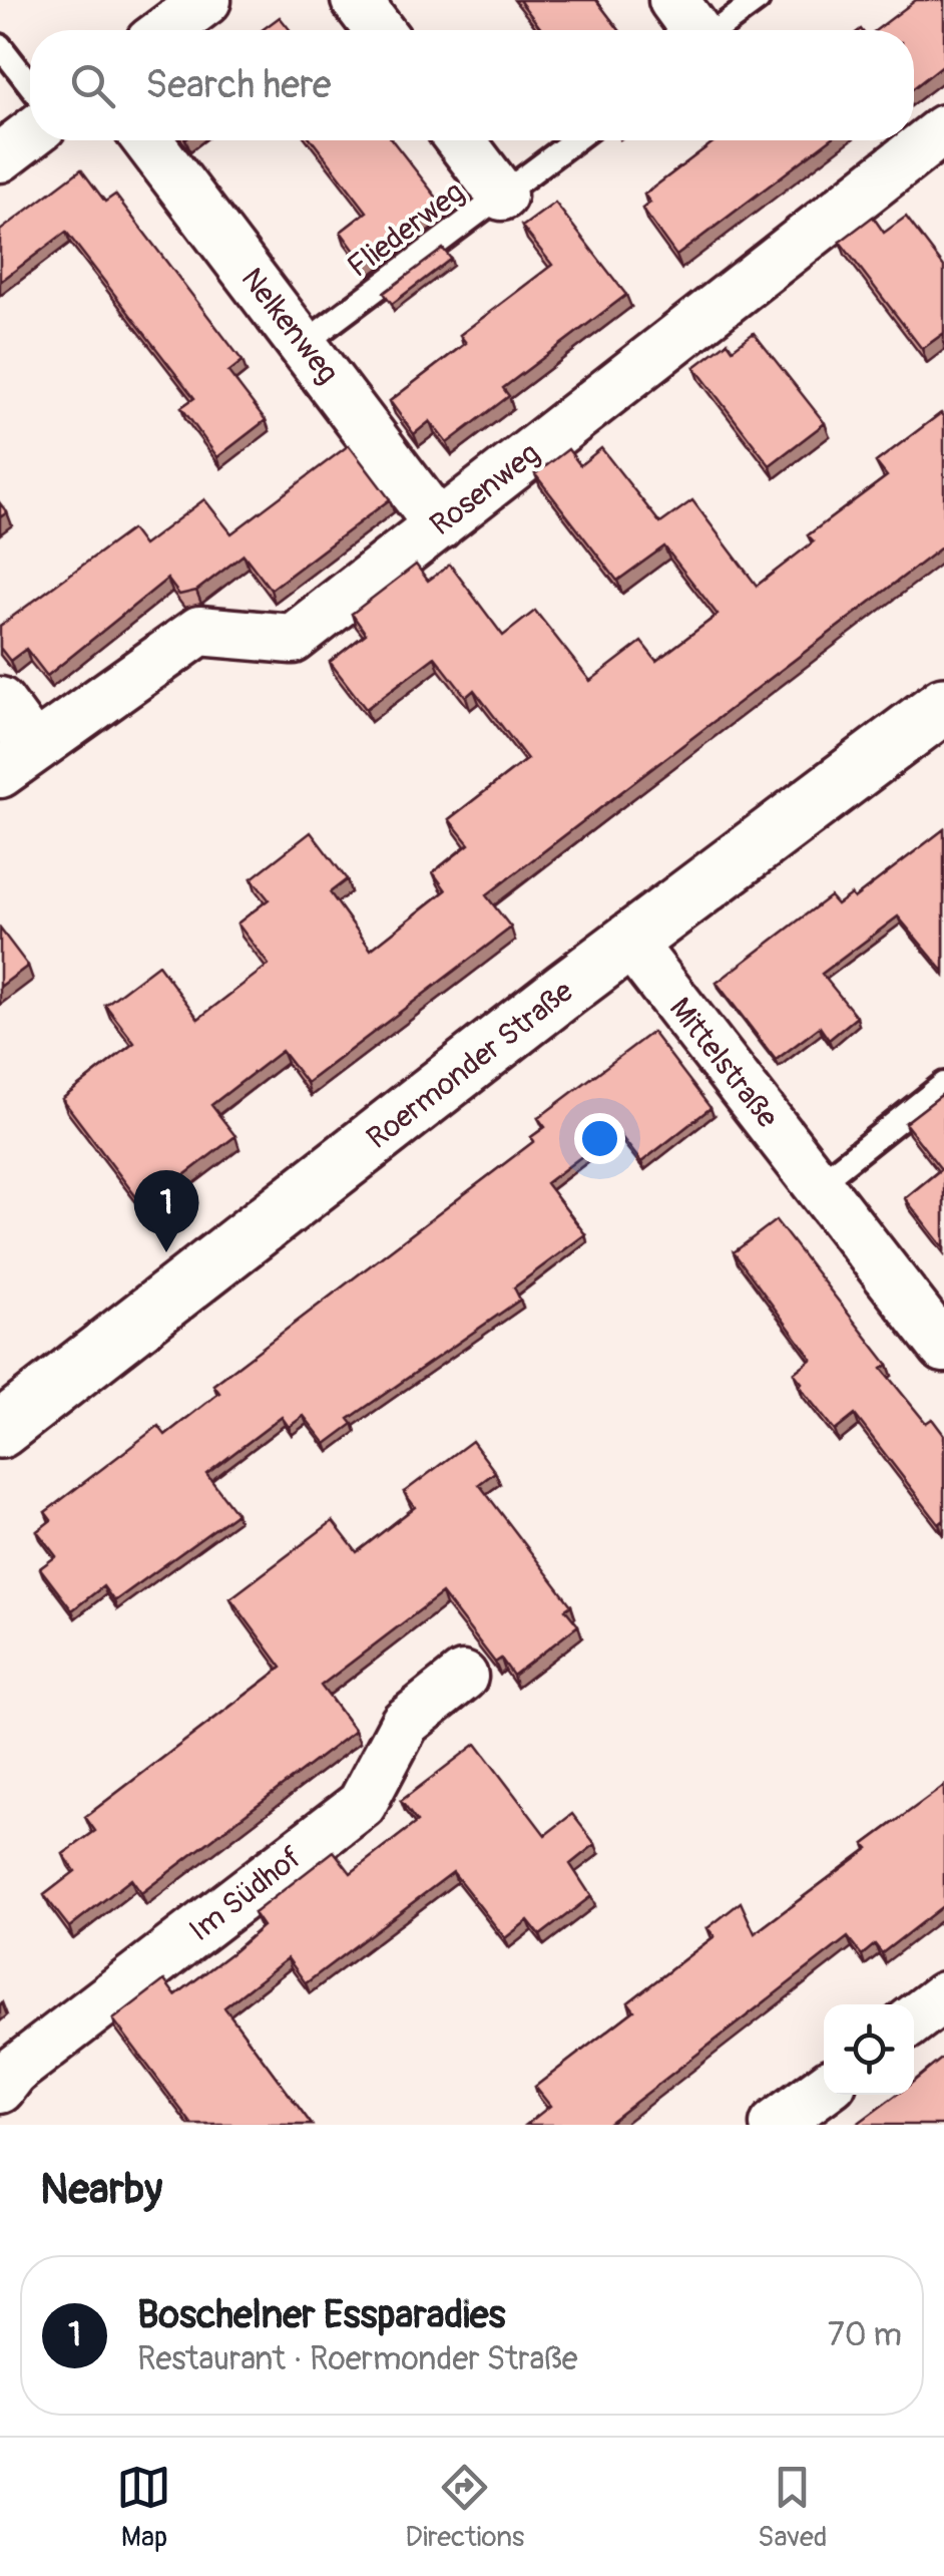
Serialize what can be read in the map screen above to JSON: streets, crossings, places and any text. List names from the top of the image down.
{
  "streets": {
    "main road": ["Roermonder Straße"],
    "street": [
      "Nelkenweg",
      "Rosenweg",
      "Mittelstraße",
      "Im Südhof"
    ],
    "lane": ["Fliederweg"]
  },
  "crossings": [
    ["Fliederweg", "Nelkenweg"],
    ["Nelkenweg", "Rosenweg"],
    ["Mittelstraße", "Roermonder Straße"]
  ],
  "page": {
    "search": "Search here",
    "pins": "1",
    "heading": "Nearby",
    "list": [
      {
        "mark": "1",
        "name": "Boschelner Essparadies",
        "note": "Restaurant · Roermonder Straße",
        "value": "70 m"
      }
    ],
    "nav": ["Map", "Directions", "Saved"]
  }
}
